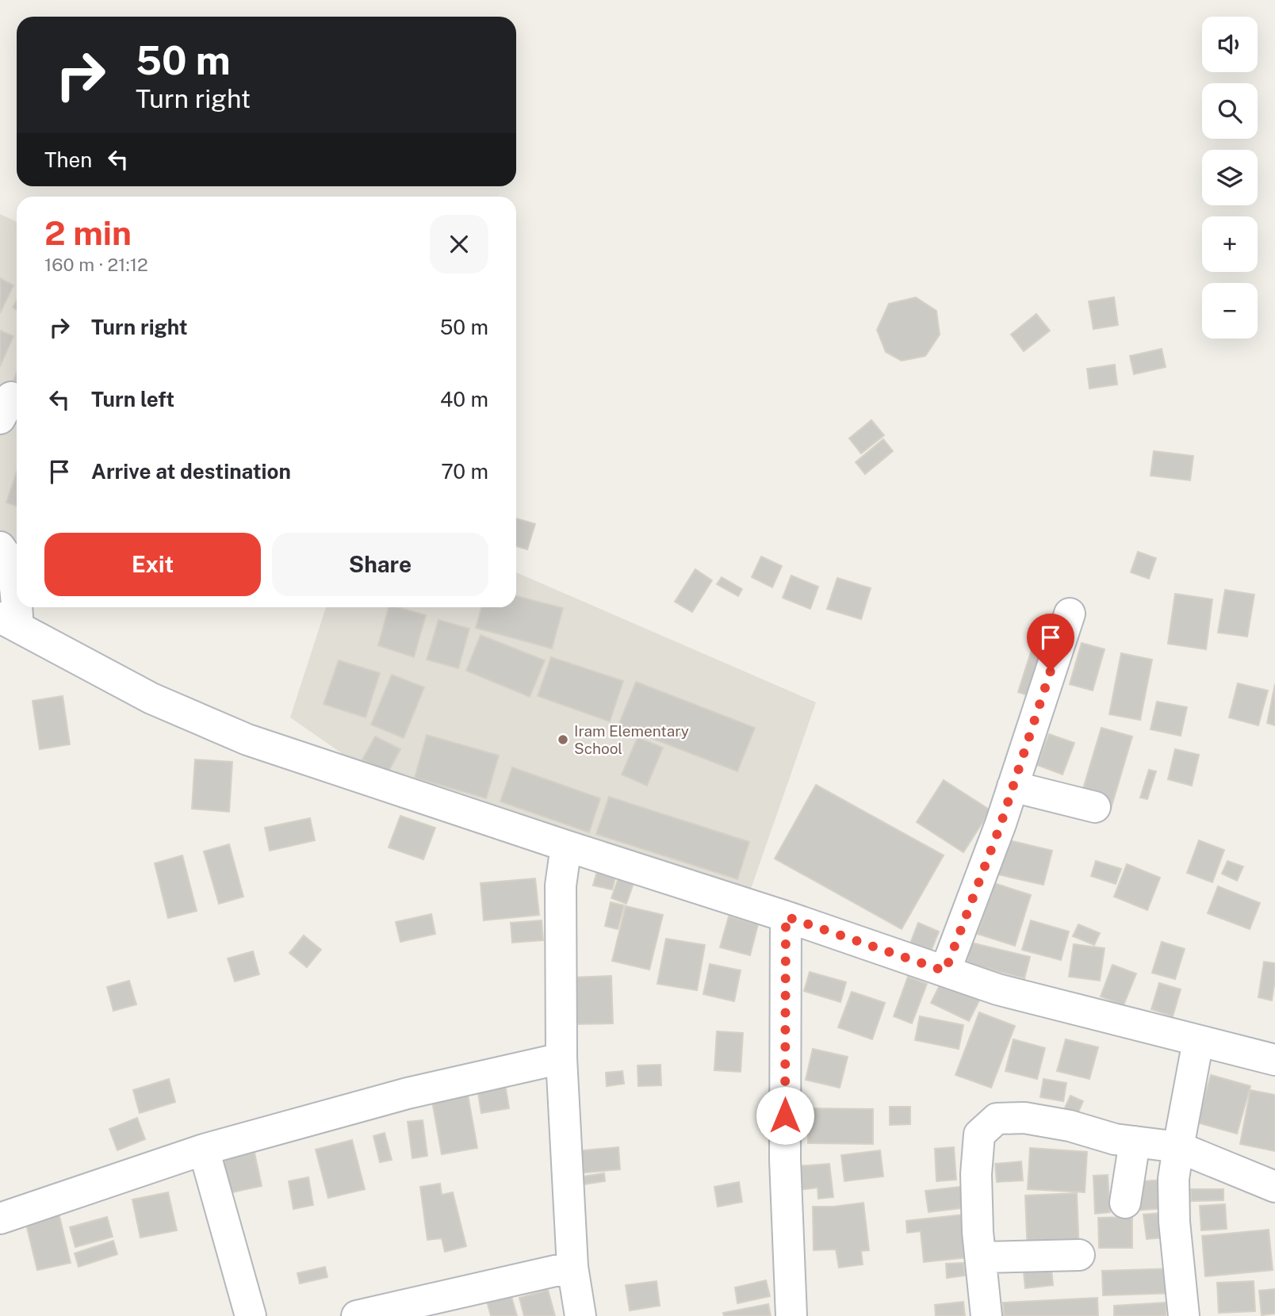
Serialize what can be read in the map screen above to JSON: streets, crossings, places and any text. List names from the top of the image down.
{
  "places": ["Iram Elementary School"],
  "page": {
    "map_buttons": ["+", "−"],
    "turn": ["50 m", "Turn right"],
    "then": "Then",
    "heading": ["2 min", "160 m · 21:12"],
    "list": [
      {
        "name": "Turn right",
        "value": "50 m"
      },
      {
        "name": "Turn left",
        "value": "40 m"
      },
      {
        "name": "Arrive at destination",
        "value": "70 m"
      }
    ],
    "buttons": ["Exit", "Share"]
  }
}
